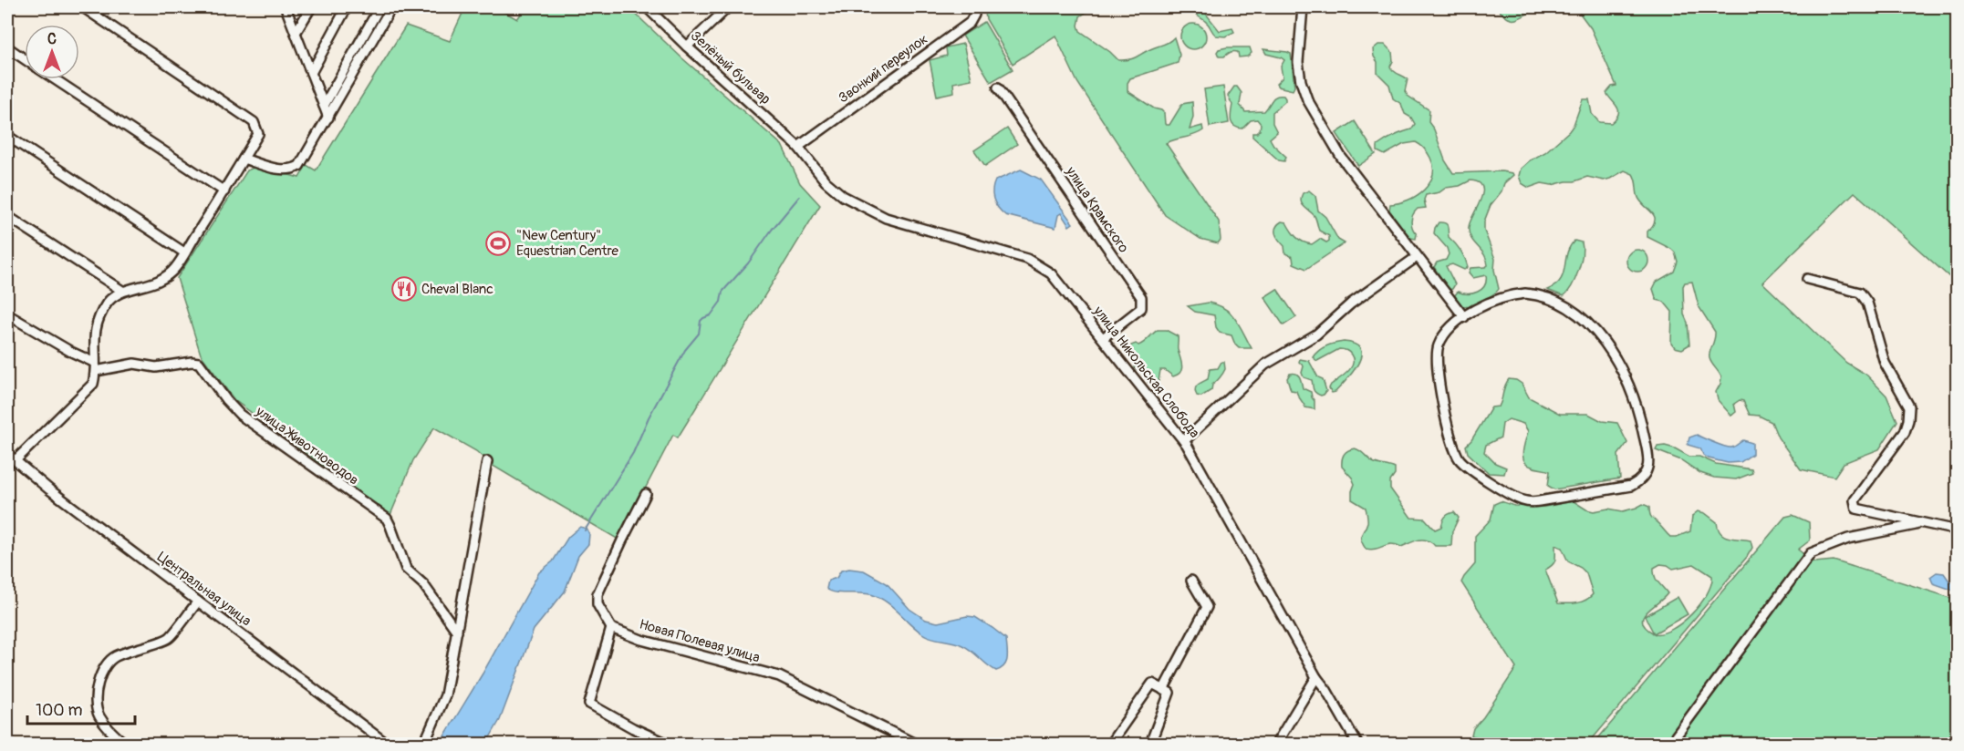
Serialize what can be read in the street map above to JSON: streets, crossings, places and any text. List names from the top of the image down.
{
  "streets": {
    "street": [
      "Зелёный бульвар",
      "Звонкий переулок",
      "улица Крамского",
      "улица Никольская Слобода",
      "улица Животноводов",
      "Центральная улица",
      "Новая Полевая улица"
    ]
  },
  "crossings": [
    ["Зелёный бульвар", "Звонкий переулок"],
    ["Зелёный бульвар", "улица Никольская Слобода"],
    ["Звонкий переулок", "улица Никольская Слобода"],
    ["улица Крамского", "улица Никольская Слобода"]
  ],
  "places": {
    "sports": ["\"New Century\" Equestrian Centre"],
    "restaurant": ["Cheval Blanc"]
  },
  "scale_bar": "100 m",
  "north": "top"
}
